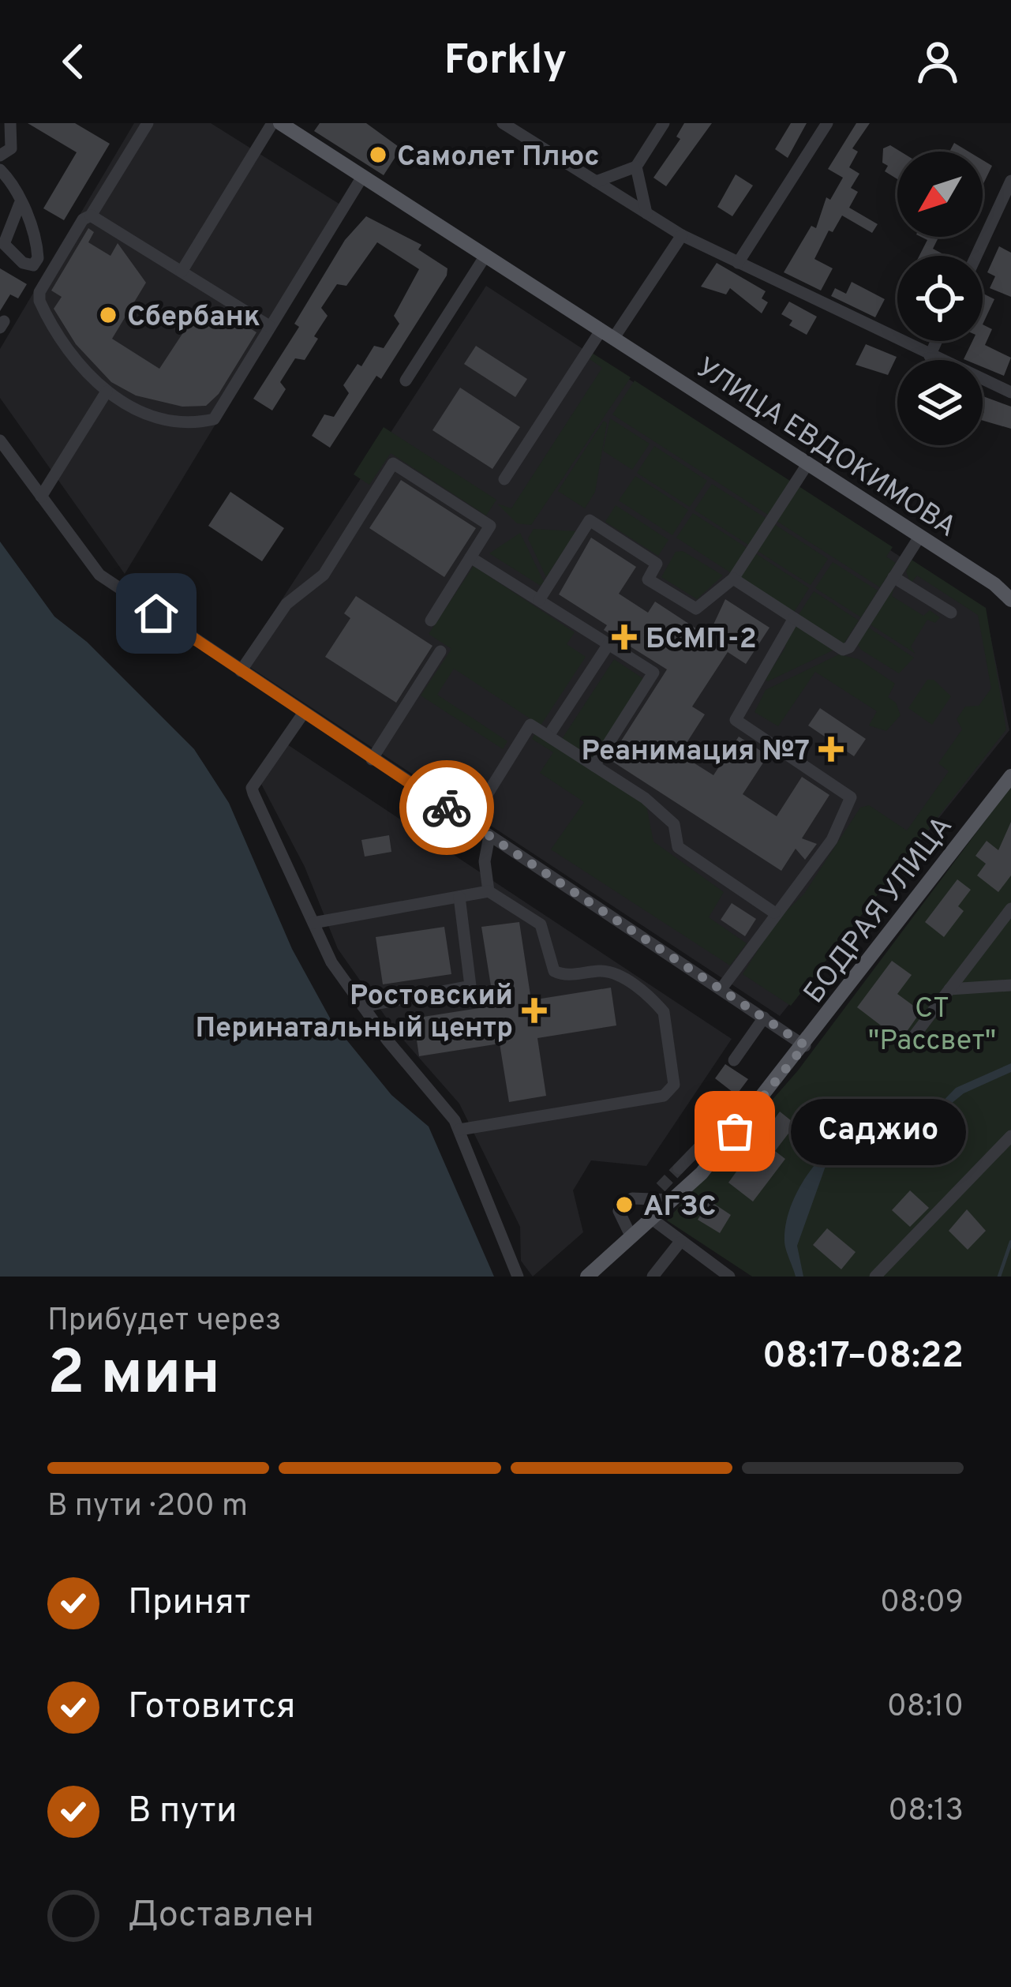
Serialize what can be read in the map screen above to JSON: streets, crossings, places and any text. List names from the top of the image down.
{
  "streets": {
    "main road": ["УЛИЦА ЕВДОКИМОВА", "БОДРАЯ УЛИЦА"]
  },
  "parks": ["СТ \"Рассвет\""],
  "places": {
    "other": [
      "Самолет Плюс",
      "Сбербанк",
      "Саджио",
      "АГЗС"
    ],
    "health": ["БСМП-2", "Реанимация №7", "Ростовский Перинатальный центр"]
  },
  "north": "bottom left",
  "page": {
    "header": "Forkly",
    "bubble": "Саджио",
    "heading": ["2 мин", "Прибудет через", "08:17–08:22"],
    "bar": "В пути · 200 m",
    "list": [
      ["Принят", "08:09"],
      ["Готовится", "08:10"],
      ["В пути", "08:13"],
      "Доставлен"
    ]
  }
}
